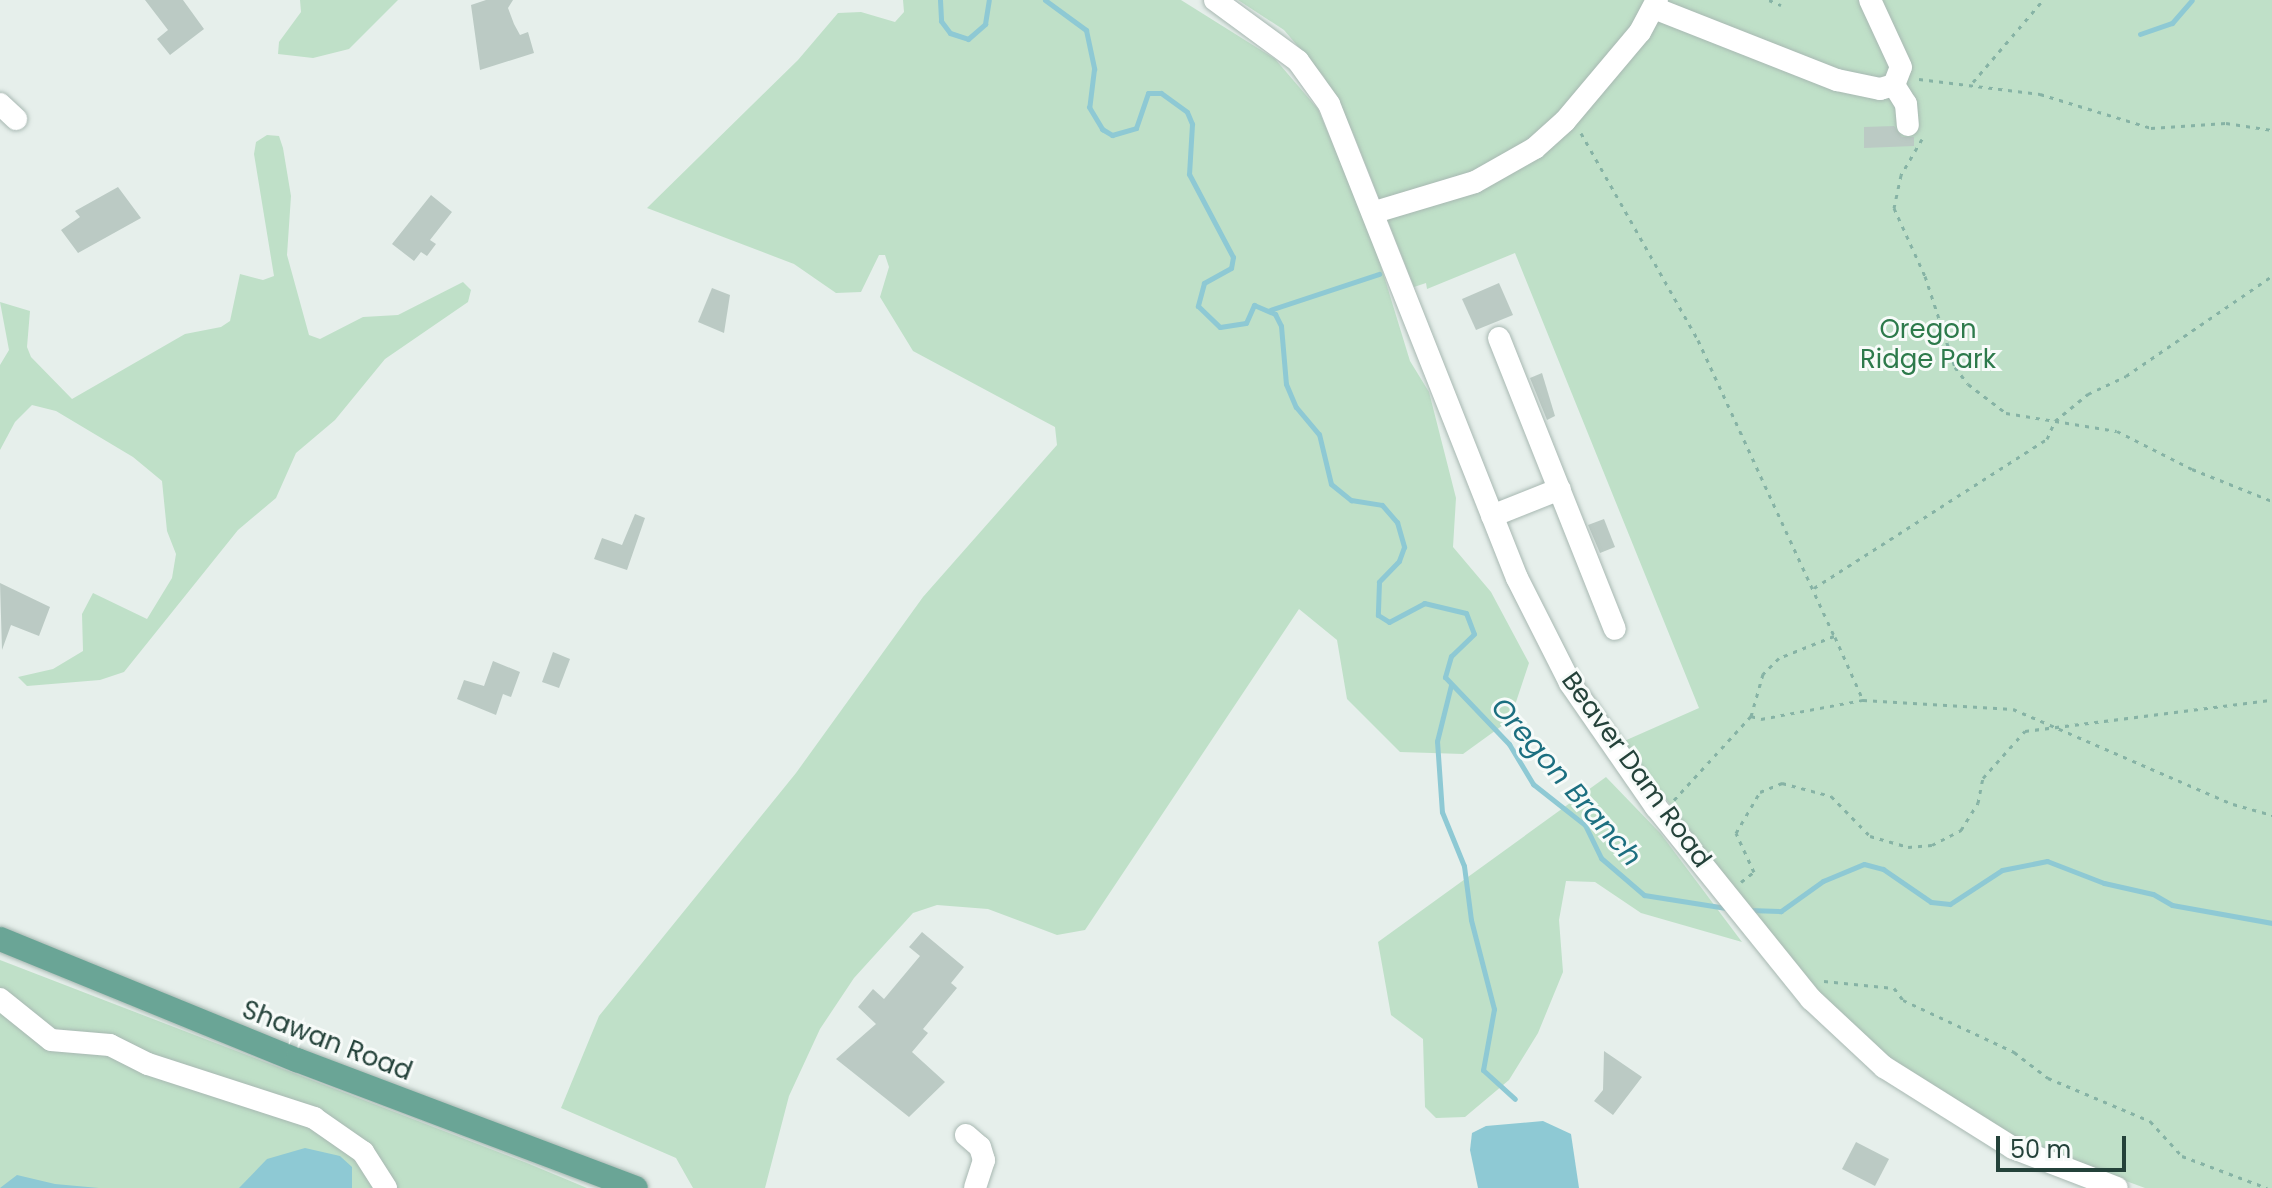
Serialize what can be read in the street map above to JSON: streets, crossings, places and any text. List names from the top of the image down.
{
  "streets": {
    "main road": ["Shawan Road"],
    "street": ["Beaver Dam Road"]
  },
  "water": ["Oregon Branch"],
  "parks": ["Oregon Ridge Park"],
  "scale_bar": "50 m"
}
